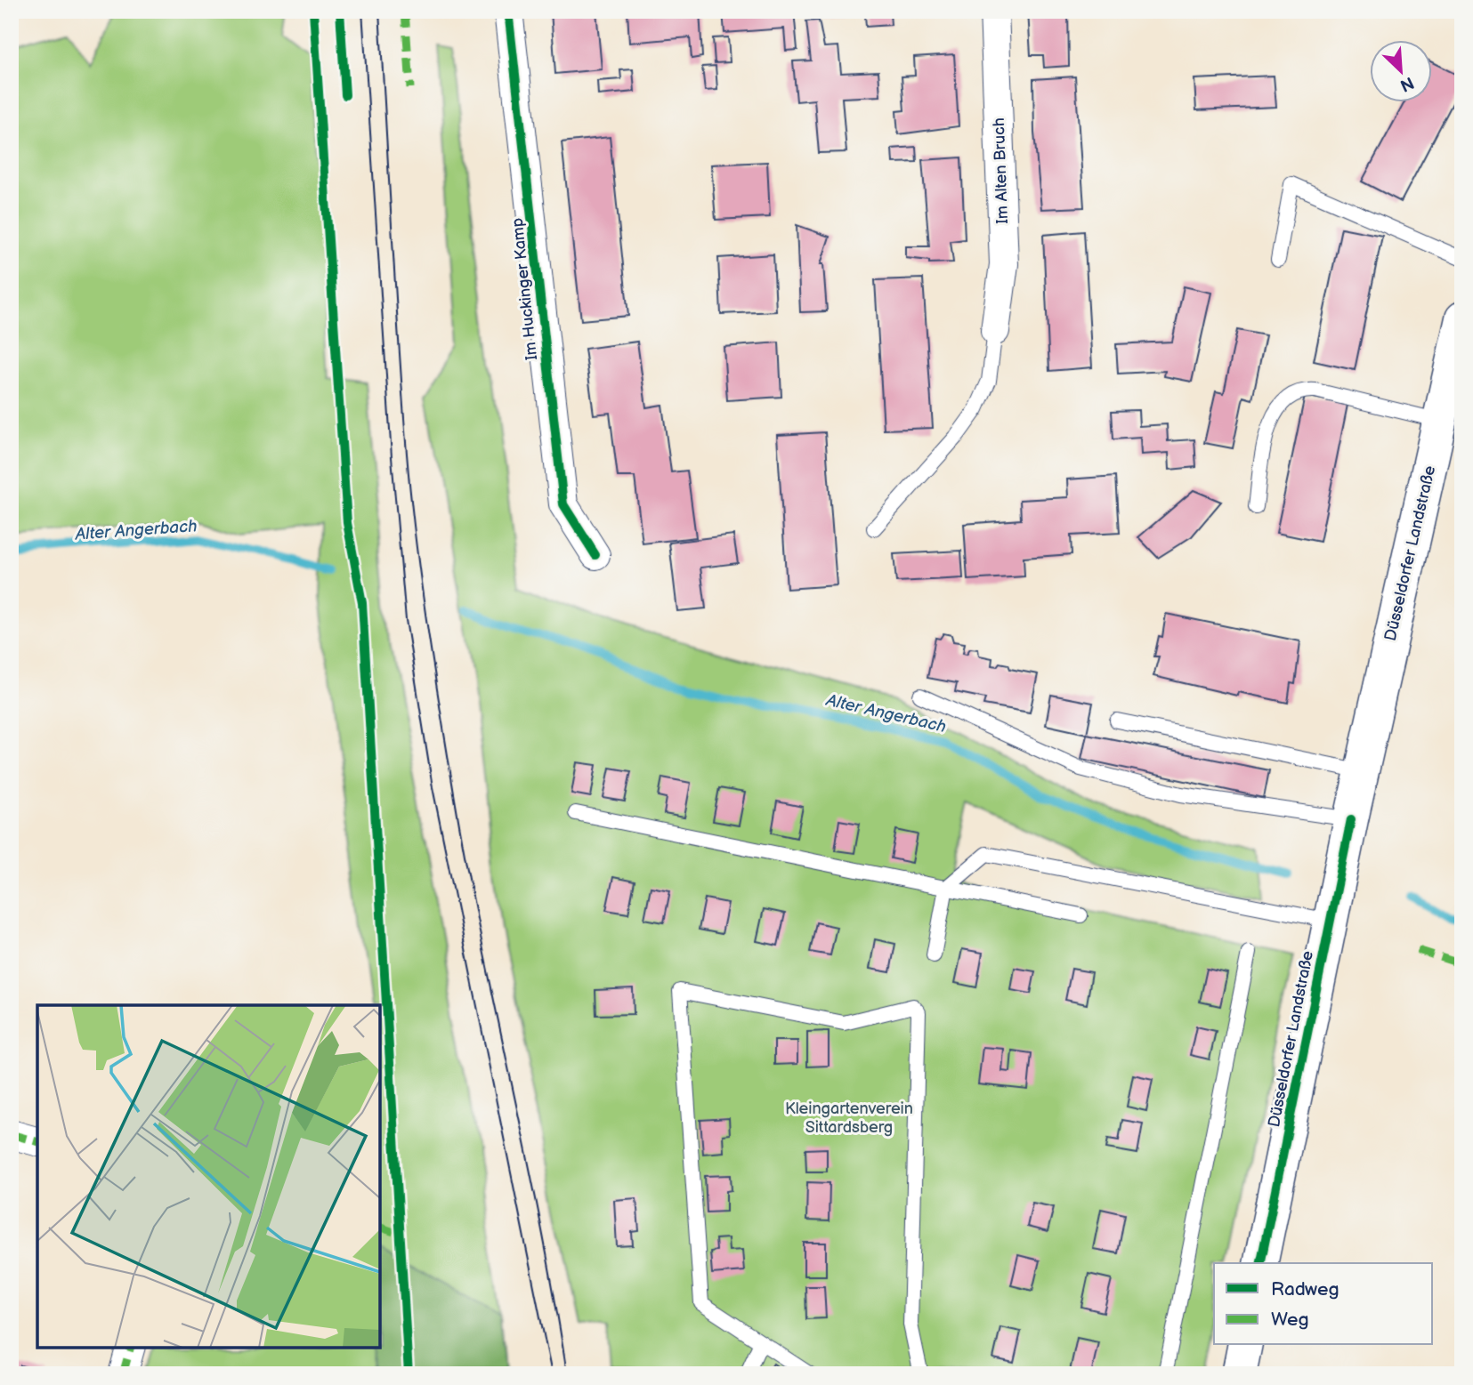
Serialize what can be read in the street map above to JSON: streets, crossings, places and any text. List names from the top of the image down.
{
  "streets": {
    "main road": ["Düsseldorfer Landstraße"],
    "street": ["Im Alten Bruch", "Im Huckinger Kamp"]
  },
  "water": ["Alter Angerbach"],
  "parks": ["Kleingartenverein Sittardsberg"],
  "legend": ["Radweg", "Weg"],
  "north": "bottom right"
}
